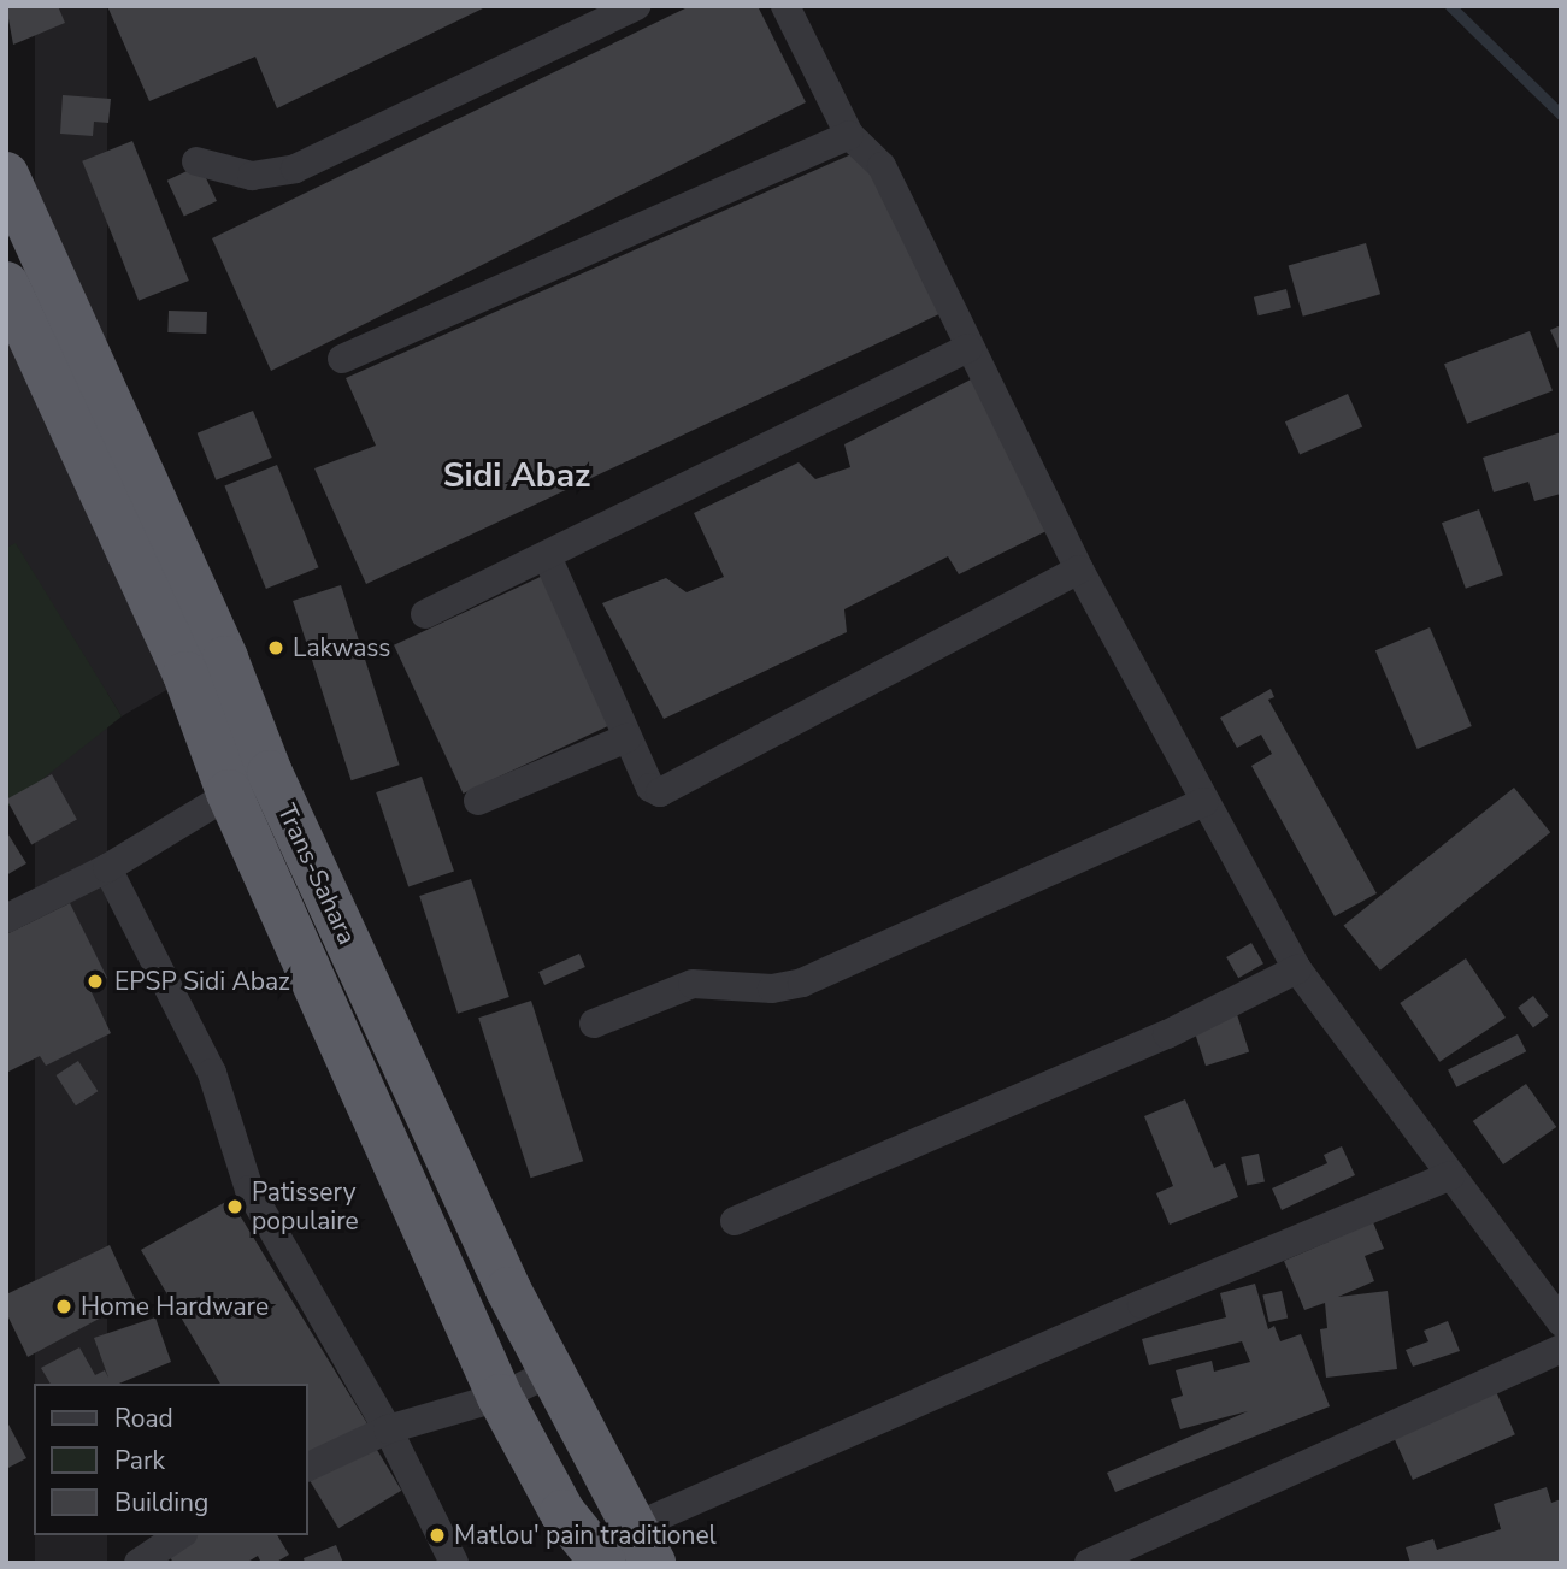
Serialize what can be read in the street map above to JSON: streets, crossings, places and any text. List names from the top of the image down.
{
  "streets": {
    "highway": ["Trans-Sahara"]
  },
  "districts": ["Sidi Abaz"],
  "places": [
    "Lakwass",
    "EPSP Sidi Abaz",
    "Patissery populaire",
    "Home Hardware",
    "Matlou' pain traditionel"
  ],
  "legend": ["Road", "Park", "Building"]
}
